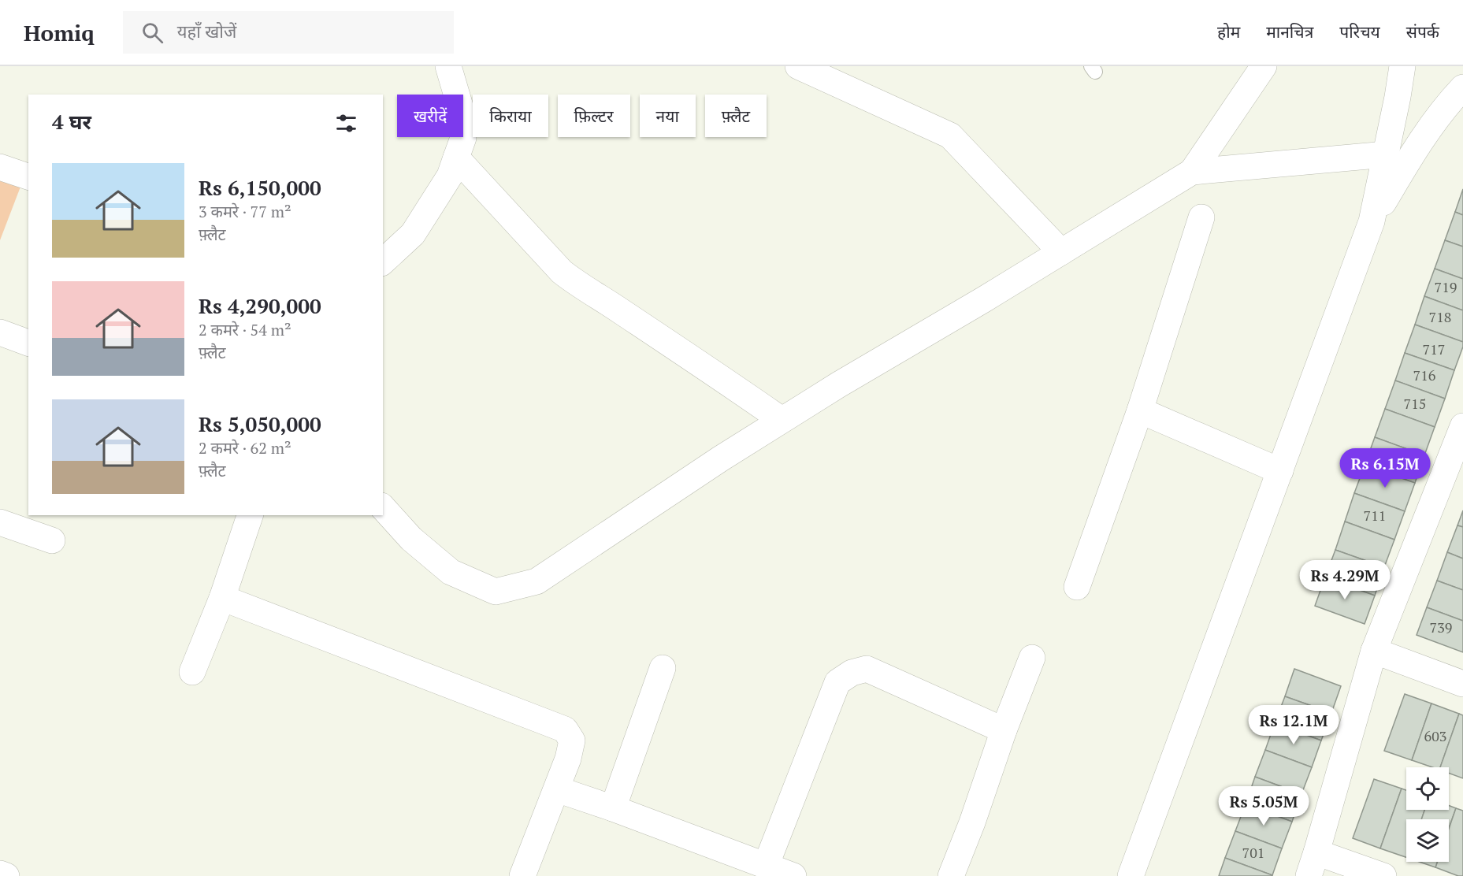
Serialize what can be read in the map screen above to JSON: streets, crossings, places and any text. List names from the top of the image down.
{
  "house_numbers": [
    "719",
    "718",
    "717",
    "716",
    "715",
    "711",
    "739",
    "603",
    "701"
  ],
  "page": {
    "header": "Homiq",
    "search": "यहाँ खोजें",
    "nav": [
      "होम",
      "मानचित्र",
      "परिचय",
      "संपर्क"
    ],
    "chip": [
      "खरीदें",
      "किराया",
      "फ़िल्टर",
      "नया",
      "फ़्लैट"
    ],
    "heading": "4 घर",
    "list": [
      {
        "name": "Rs 6,150,000",
        "note": "3 कमरे · 77 m² · फ़्लैट"
      },
      {
        "name": "Rs 4,290,000",
        "note": "2 कमरे · 54 m² · फ़्लैट"
      },
      {
        "name": "Rs 5,050,000",
        "note": "2 कमरे · 62 m² · फ़्लैट"
      }
    ],
    "price": [
      "Rs 6.15M",
      "Rs 4.29M",
      "Rs 12.1M",
      "Rs 5.05M"
    ]
  }
}
